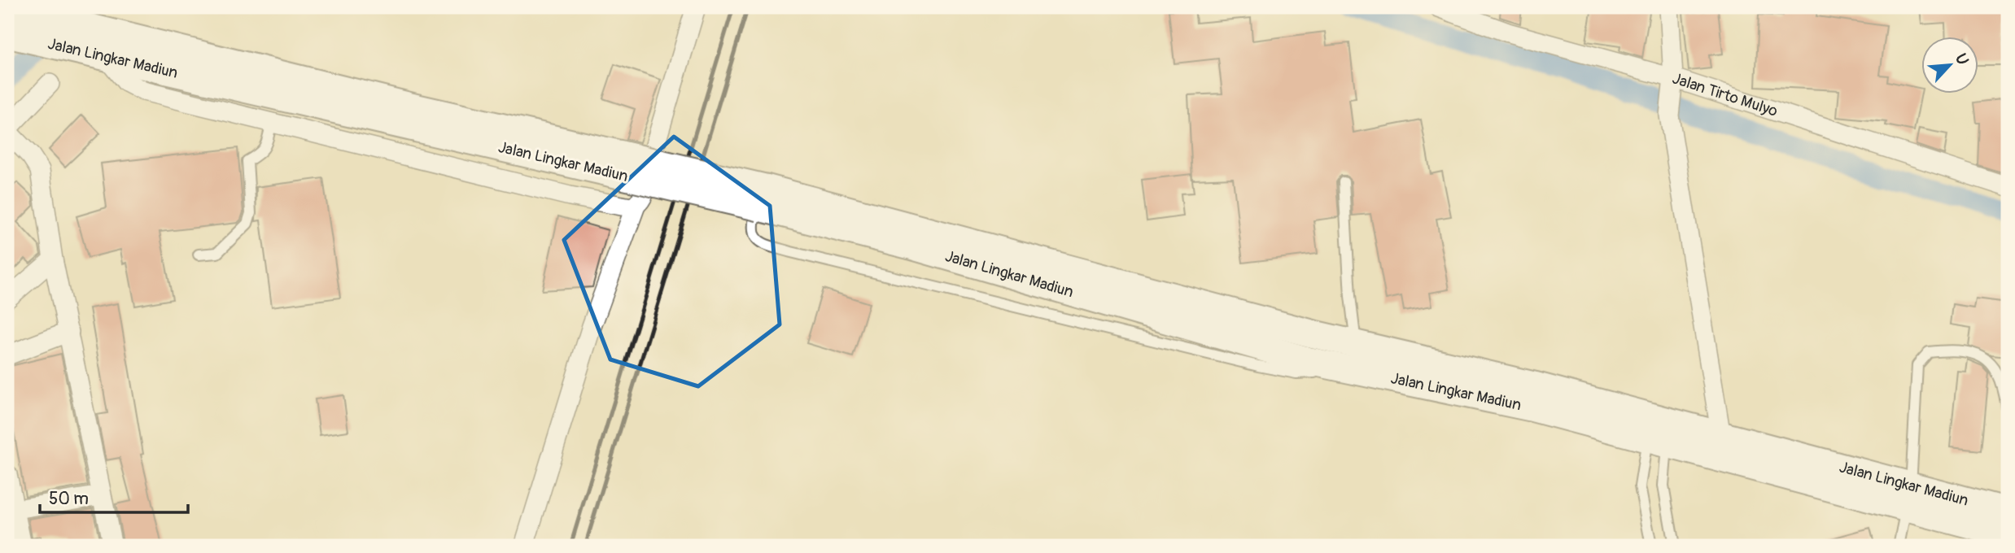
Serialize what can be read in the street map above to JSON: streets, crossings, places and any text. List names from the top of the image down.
{
  "streets": {
    "main road": ["Jalan Lingkar Madiun"],
    "street": ["Jalan Tirto Mulyo"]
  },
  "scale_bar": "50 m",
  "north": "top right"
}
